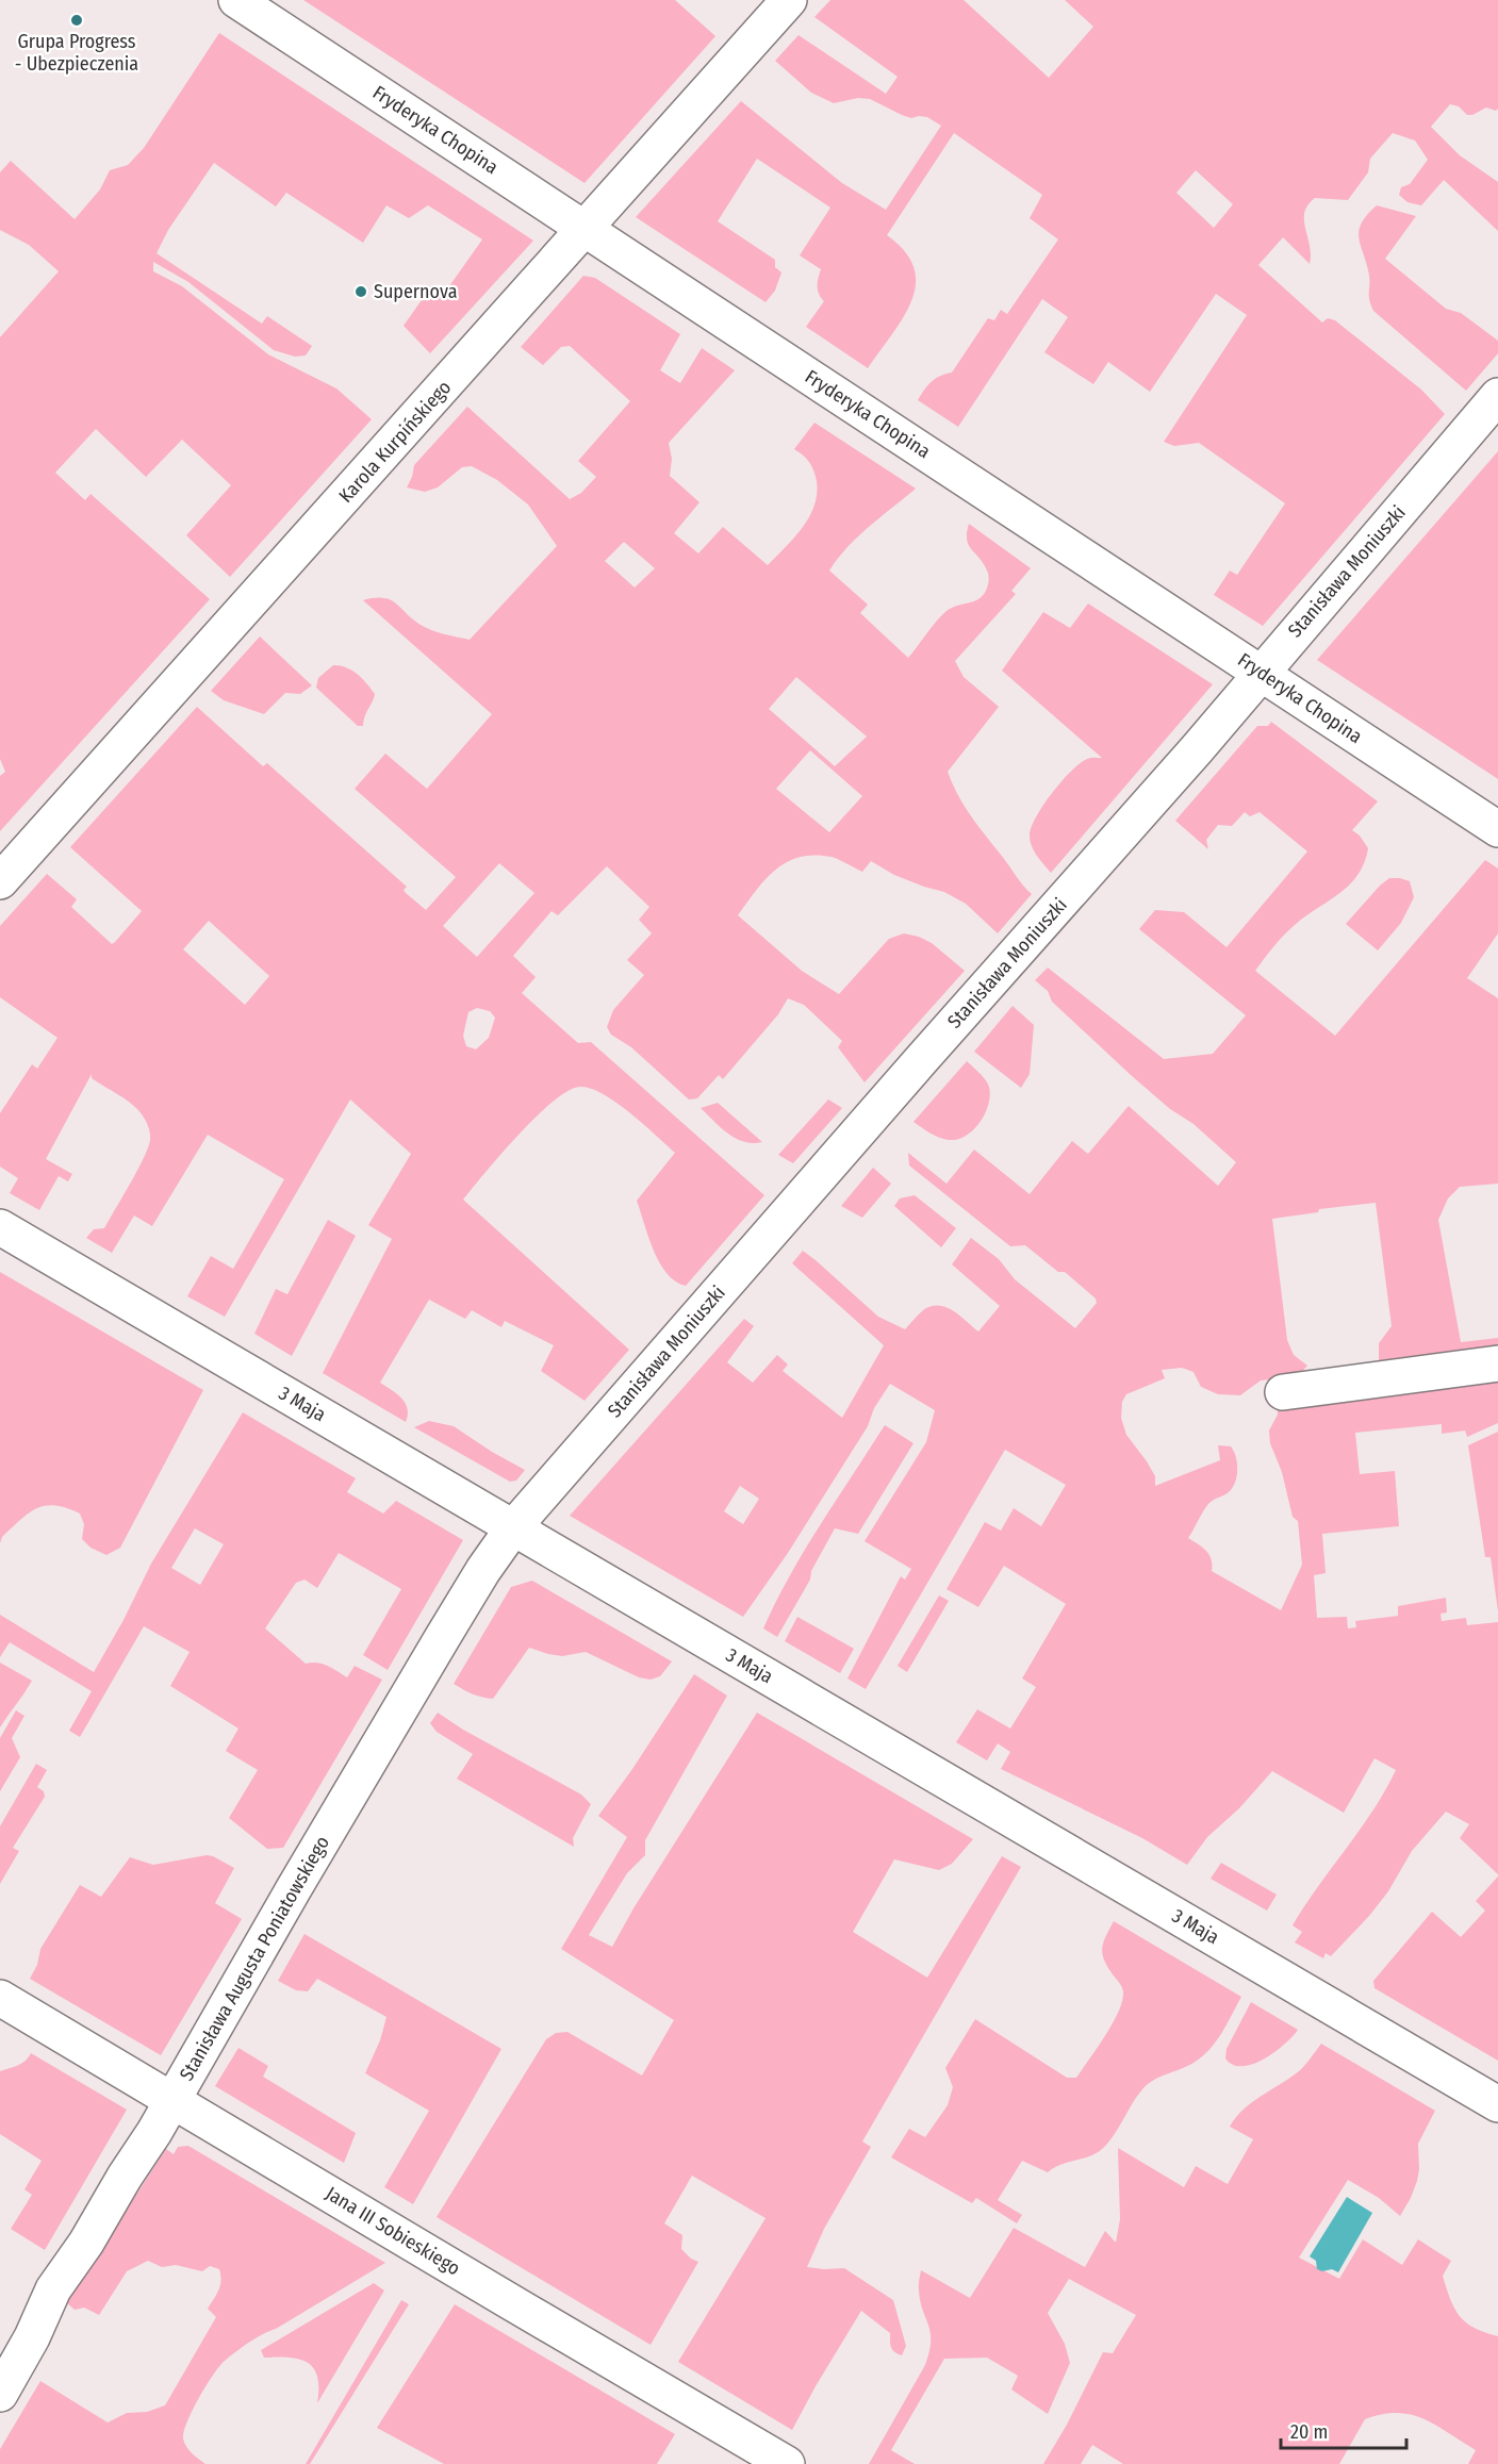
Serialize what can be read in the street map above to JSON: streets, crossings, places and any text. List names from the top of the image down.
{
  "streets": {
    "street": [
      "Fryderyka Chopina",
      "Karola Kurpińskiego",
      "Stanisława Moniuszki",
      "3 Maja",
      "Stanisława Augusta Poniatowskiego",
      "Jana III Sobieskiego"
    ]
  },
  "crossings": [
    ["Fryderyka Chopina", "Karola Kurpińskiego"],
    ["Fryderyka Chopina", "Stanisława Moniuszki"],
    ["Stanisława Moniuszki", "3 Maja"],
    ["Stanisława Moniuszki", "Stanisława Augusta Poniatowskiego"],
    ["3 Maja", "Stanisława Augusta Poniatowskiego"],
    ["Stanisława Augusta Poniatowskiego", "Jana III Sobieskiego"]
  ],
  "places": ["Grupa Progress - Ubezpieczenia", "Supernova"],
  "scale_bar": "20 m"
}
